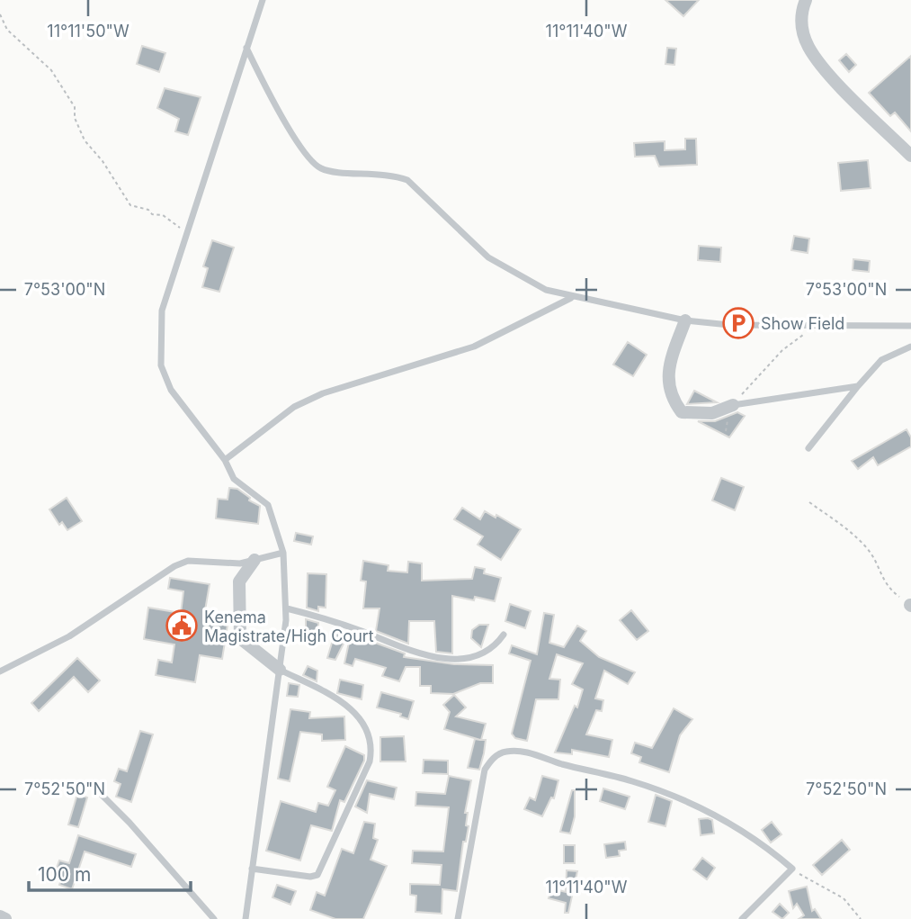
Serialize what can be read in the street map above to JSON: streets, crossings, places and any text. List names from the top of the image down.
{
  "places": {
    "parking": ["Show Field"],
    "public building": ["Kenema Magistrate/High Court"]
  },
  "scale_bar": "100 m",
  "coordinates": [
    "11°11'50\"W",
    "11°11'40\"W",
    "7°53'00\"N",
    "7°52'50\"N"
  ]
}
